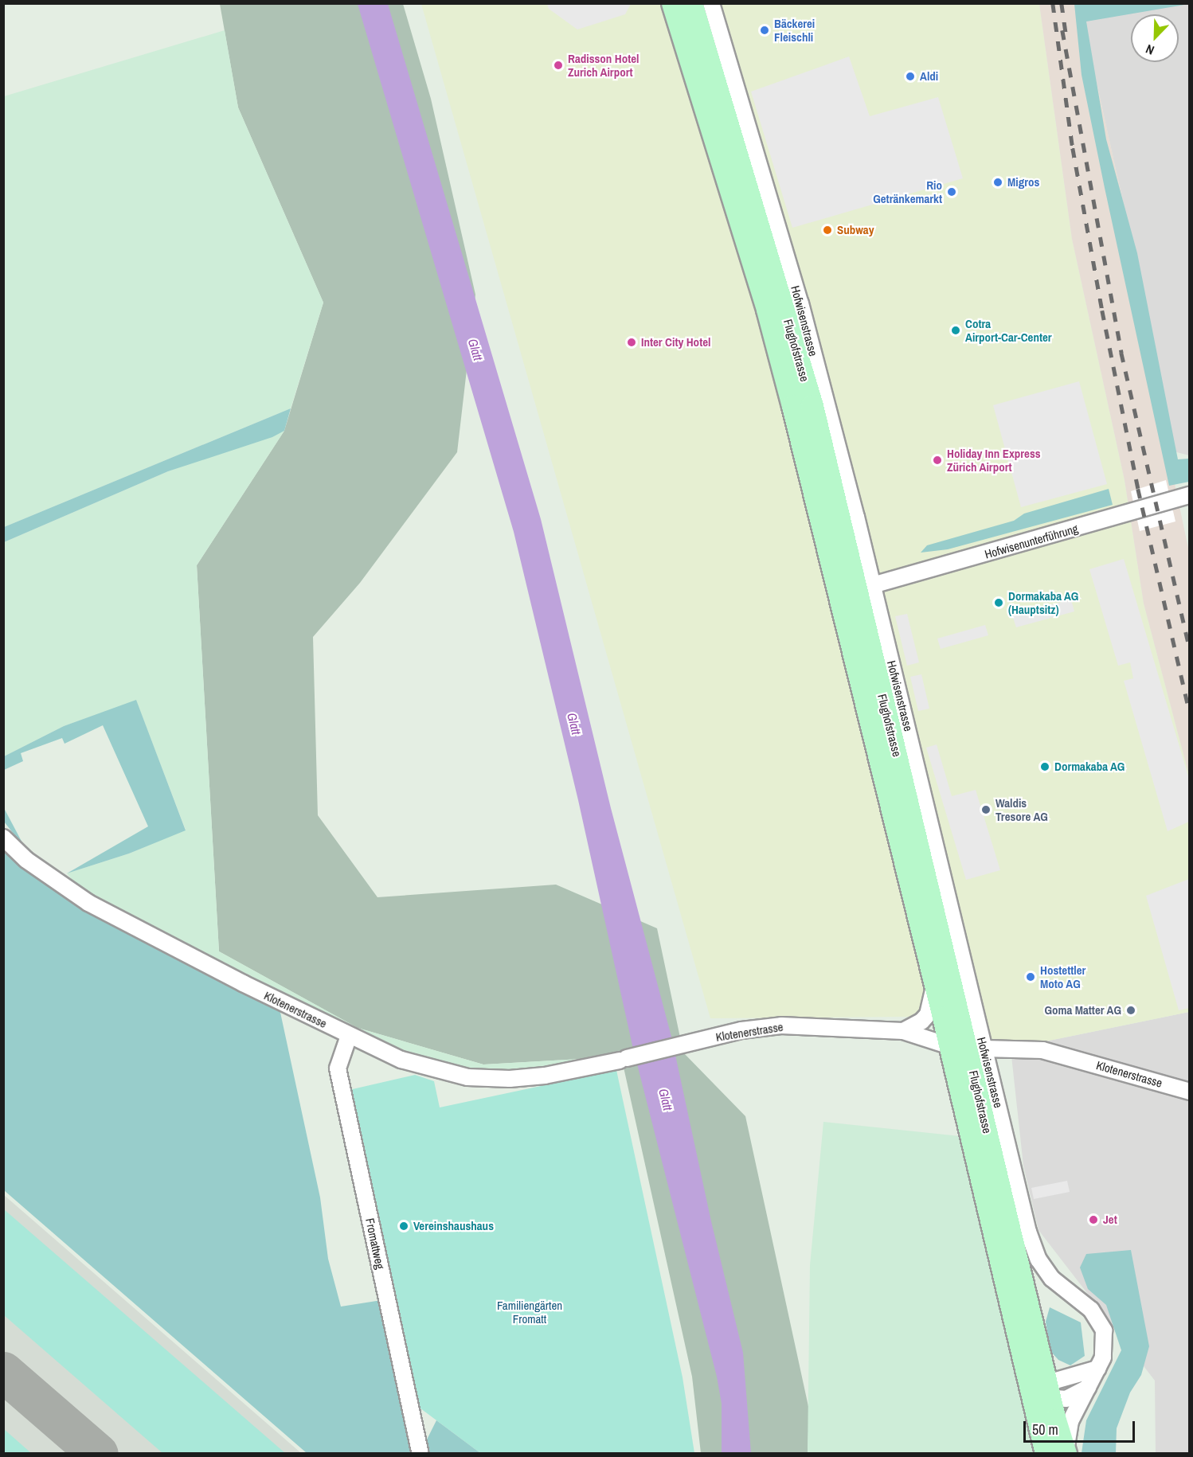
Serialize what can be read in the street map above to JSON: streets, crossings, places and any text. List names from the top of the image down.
{
  "streets": {
    "main road": ["Flughofstrasse"],
    "street": [
      "Hofwisenstrasse",
      "Hofwisenunterführung",
      "Klotenerstrasse",
      "Fromattweg"
    ]
  },
  "crossings": [
    ["Hofwisenstrasse", "Flughofstrasse"],
    ["Hofwisenstrasse", "Hofwisenunterführung"],
    ["Hofwisenstrasse", "Klotenerstrasse"],
    ["Flughofstrasse", "Klotenerstrasse"],
    ["Klotenerstrasse", "Fromattweg"]
  ],
  "water": ["Glatt"],
  "parks": ["Familiengärten Fromatt"],
  "places": [
    "Bäckerei Fleischli",
    "Radisson Hotel Zurich Airport",
    "Aldi",
    "Migros",
    "Rio Getränkemarkt",
    "Subway",
    "Cotra Airport-Car-Center",
    "Inter City Hotel",
    "Holiday Inn Express Zürich Airport",
    "Dormakaba AG (Hauptsitz)",
    "Dormakaba AG",
    "Waldis Tresore AG",
    "Hostettler Moto AG",
    "Goma Matter AG",
    "Jet",
    "Vereinshaushaus"
  ],
  "scale_bar": "50 m",
  "north": "bottom left"
}
